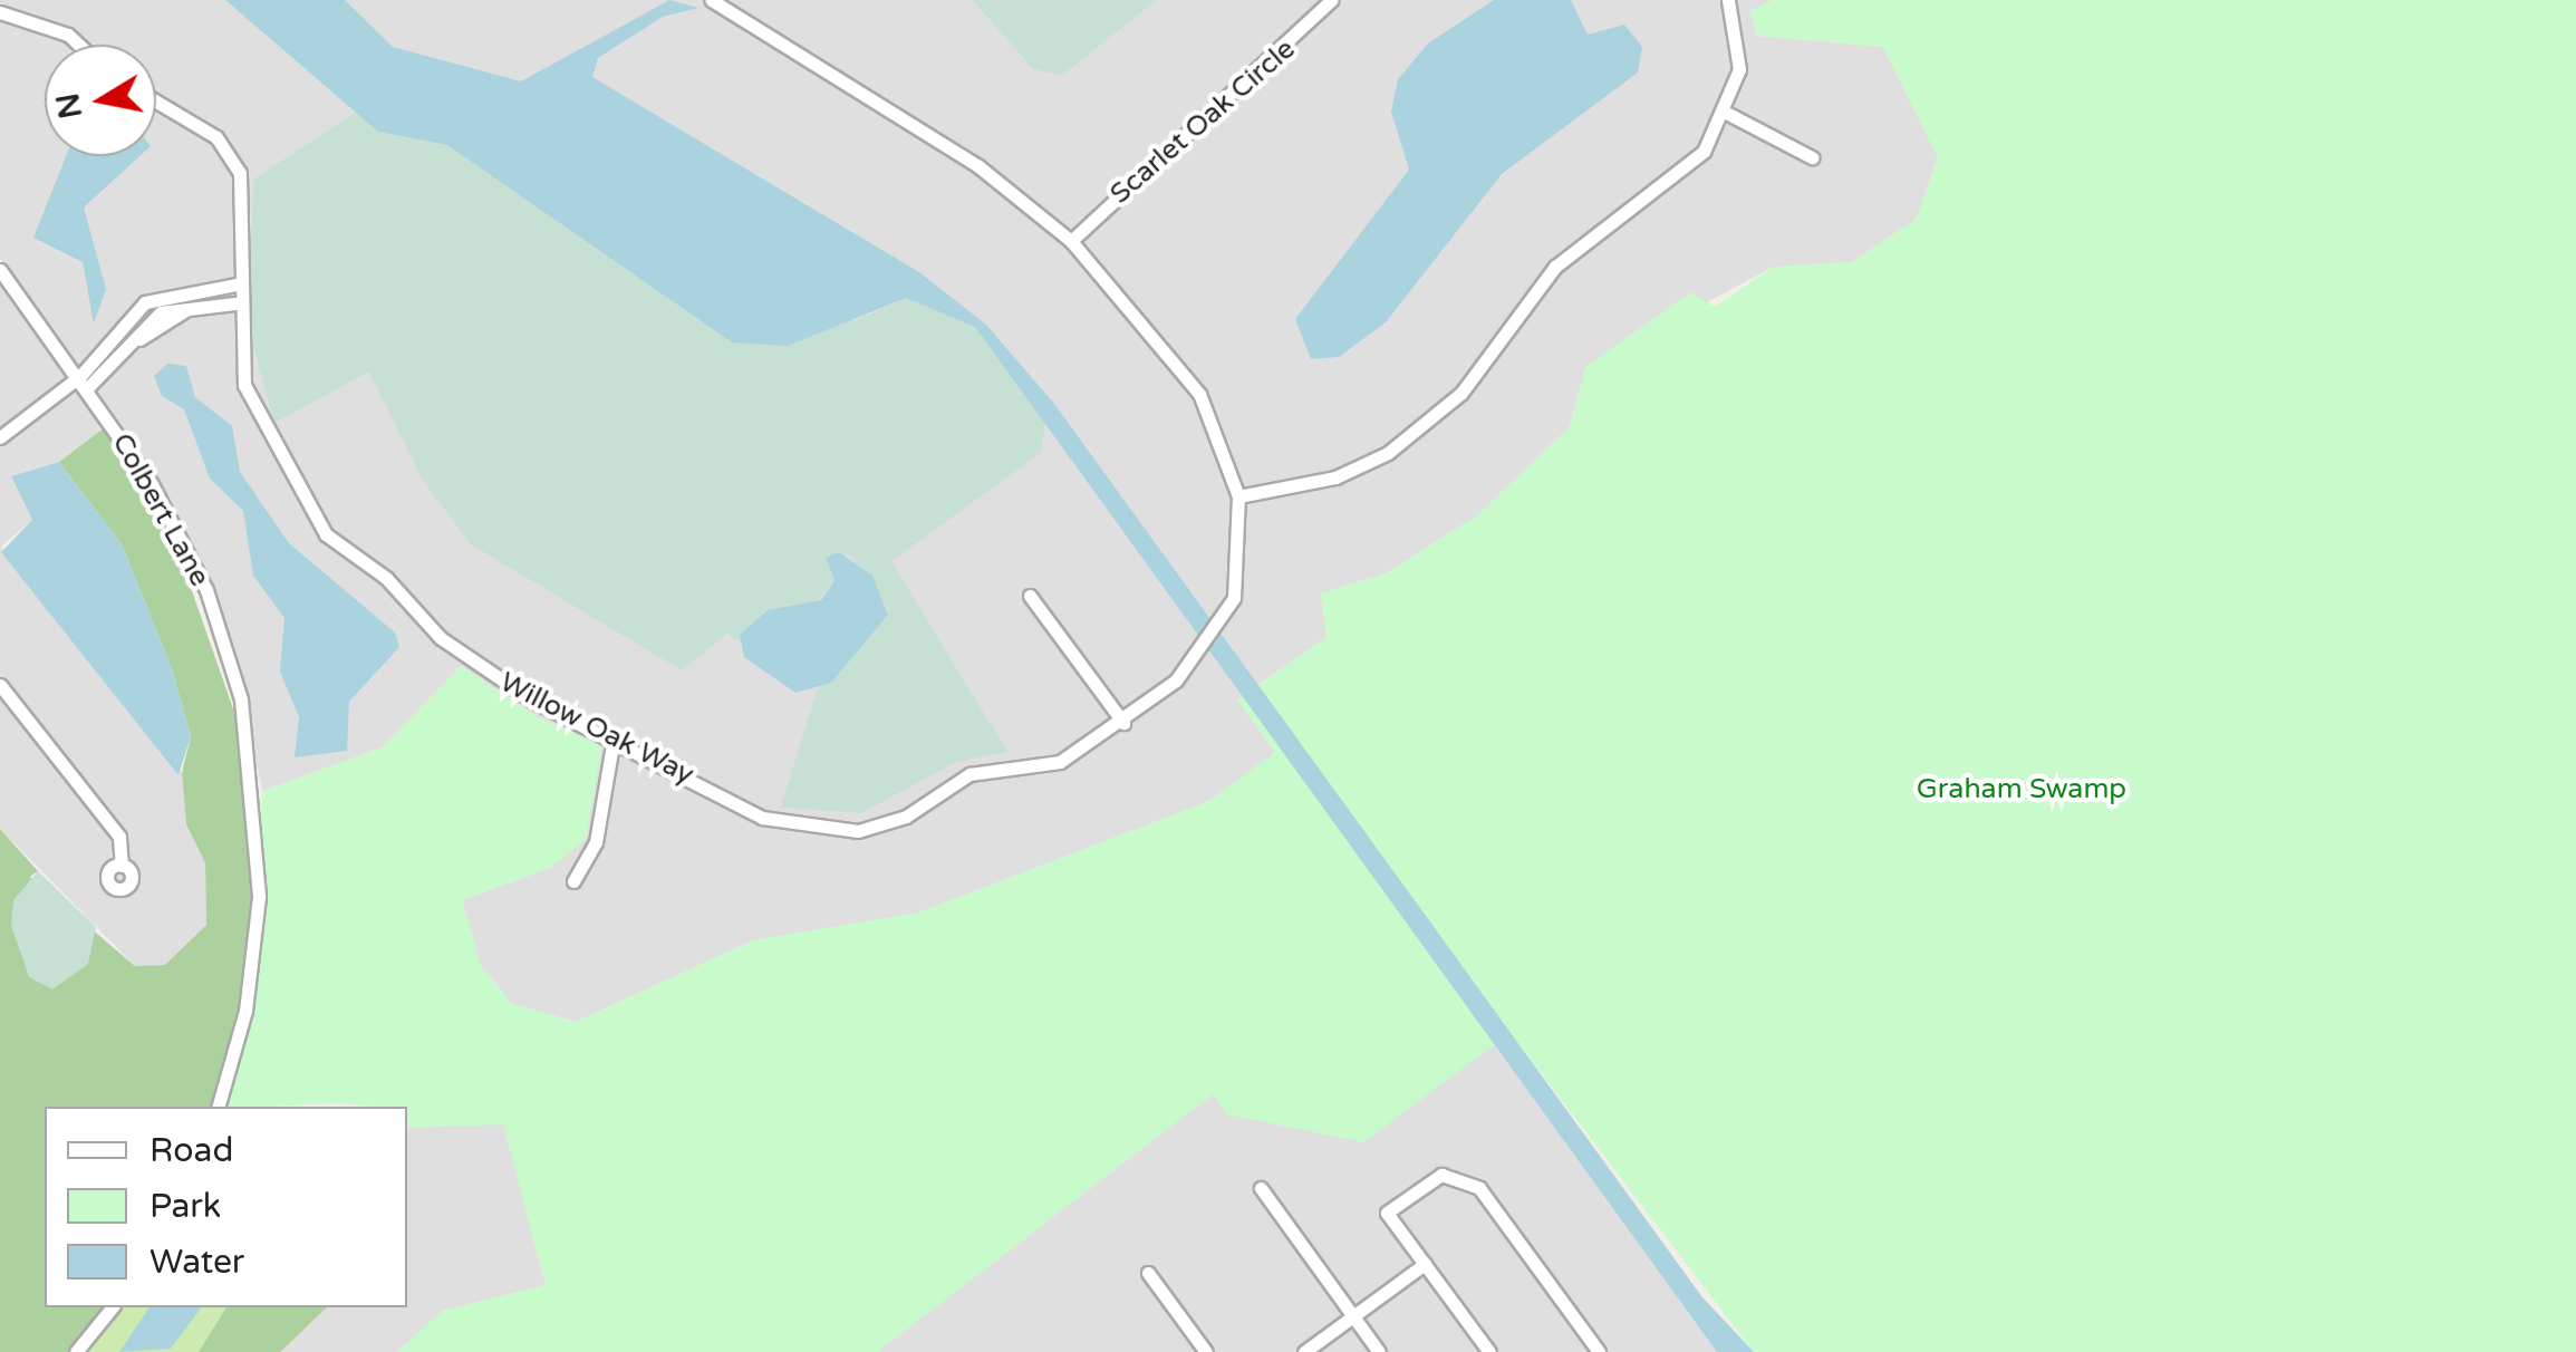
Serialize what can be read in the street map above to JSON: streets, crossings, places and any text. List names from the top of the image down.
{
  "streets": {
    "street": ["Scarlet Oak Circle", "Colbert Lane", "Willow Oak Way"]
  },
  "crossings": [
    ["Scarlet Oak Circle", "Willow Oak Way"]
  ],
  "parks": ["Graham Swamp"],
  "legend": ["Road", "Park", "Water"],
  "north": "left"
}
